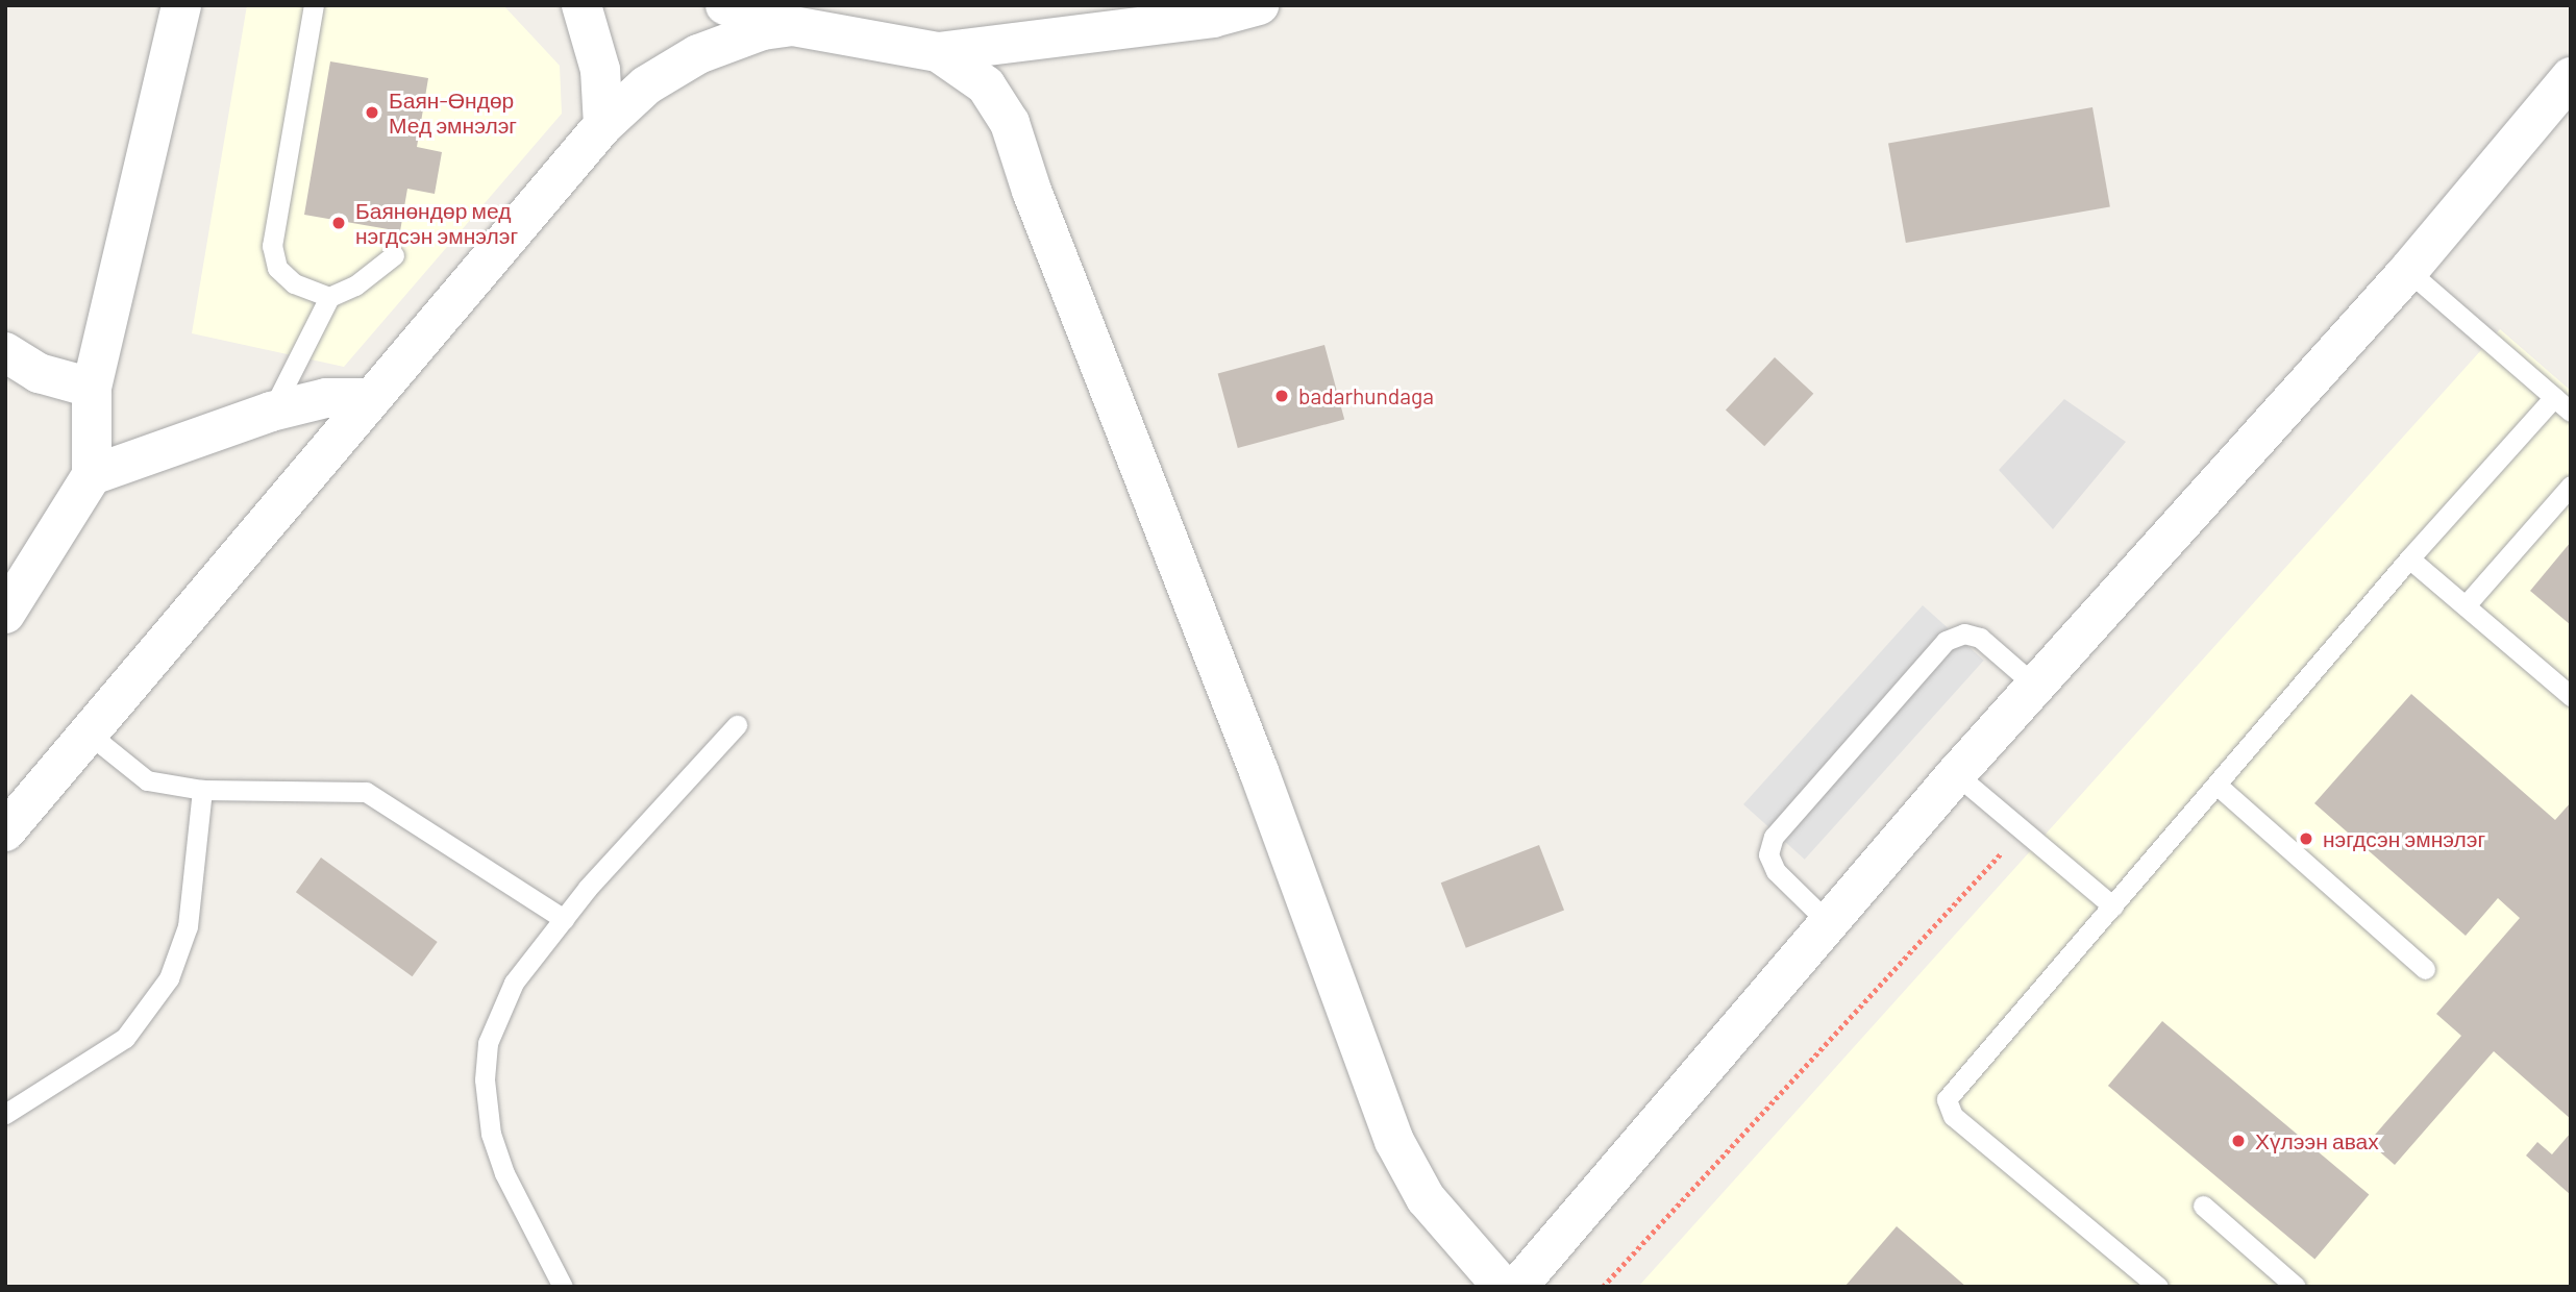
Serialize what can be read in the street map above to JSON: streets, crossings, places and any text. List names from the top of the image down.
{
  "places": [
    "Баян-Өндөр Мед эмнэлэг",
    "Баянөндөр мед нэгдсэн эмнэлэг",
    "badarhundaga",
    "нэгдсэн эмнэлэг",
    "Хүлээн авах"
  ]
}
